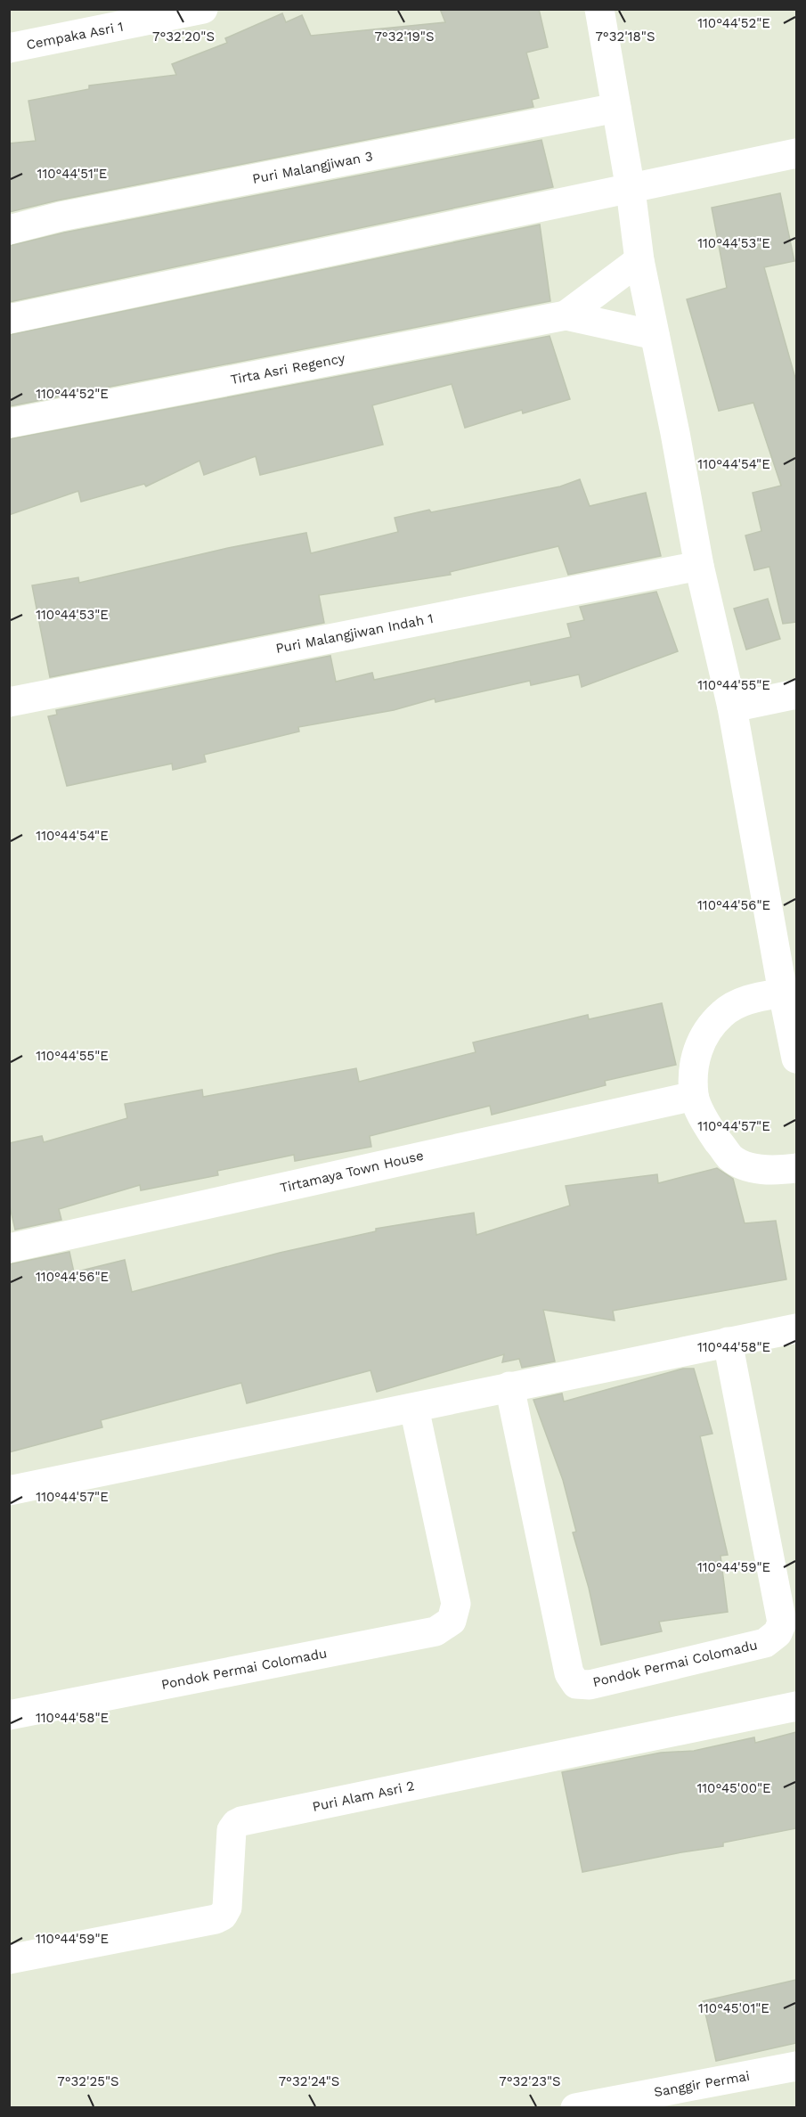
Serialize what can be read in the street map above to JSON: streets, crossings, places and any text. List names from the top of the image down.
{
  "streets": {
    "street": [
      "Cempaka Asri 1",
      "Puri Malangjiwan 3",
      "Tirta Asri Regency",
      "Puri Malangjiwan Indah 1",
      "Tirtamaya Town House",
      "Pondok Permai Colomadu",
      "Puri Alam Asri 2",
      "Sanggir Permai"
    ]
  },
  "coordinates": [
    "110°44'52\"E",
    "7°32'20\"S",
    "7°32'19\"S",
    "7°32'18\"S",
    "110°44'51\"E",
    "110°44'53\"E",
    "110°44'54\"E",
    "110°44'55\"E",
    "110°44'56\"E",
    "110°44'57\"E",
    "110°44'58\"E",
    "110°44'59\"E",
    "110°45'00\"E",
    "110°45'01\"E",
    "7°32'25\"S",
    "7°32'24\"S",
    "7°32'23\"S"
  ]
}
